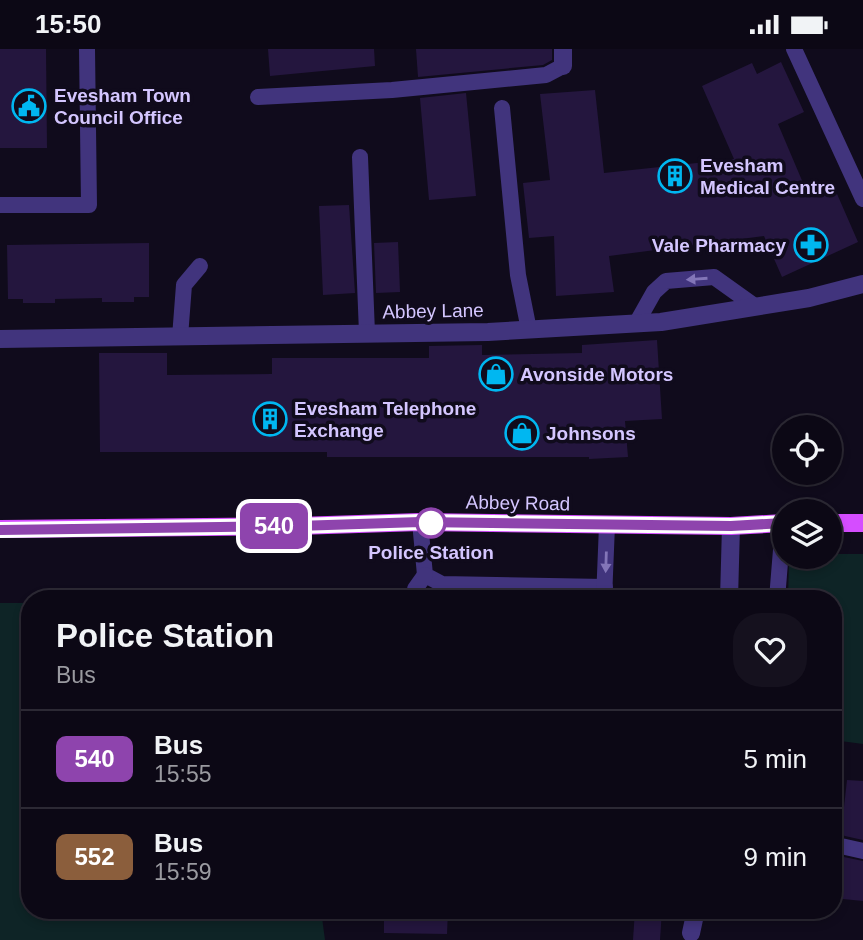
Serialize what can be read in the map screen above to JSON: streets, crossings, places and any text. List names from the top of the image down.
{
  "streets": {
    "main road": ["Abbey Road"],
    "street": ["Abbey Lane"]
  },
  "places": {
    "public building": ["Evesham Town Council Office"],
    "building": ["Evesham Medical Centre", "Evesham Telephone Exchange"],
    "pharmacy": ["Vale Pharmacy"],
    "shop": ["Avonside Motors", "Johnsons"],
    "other": ["Police Station"]
  },
  "lines": ["bus line 540"],
  "page": {
    "status": "15:50",
    "on_map": "540",
    "heading": ["Police Station", "Bus"],
    "list": [
      {
        "mark": "540",
        "name": "Bus",
        "note": "15:55",
        "value": "5 min"
      },
      {
        "mark": "552",
        "name": "Bus",
        "note": "15:59",
        "value": "9 min"
      }
    ]
  }
}
